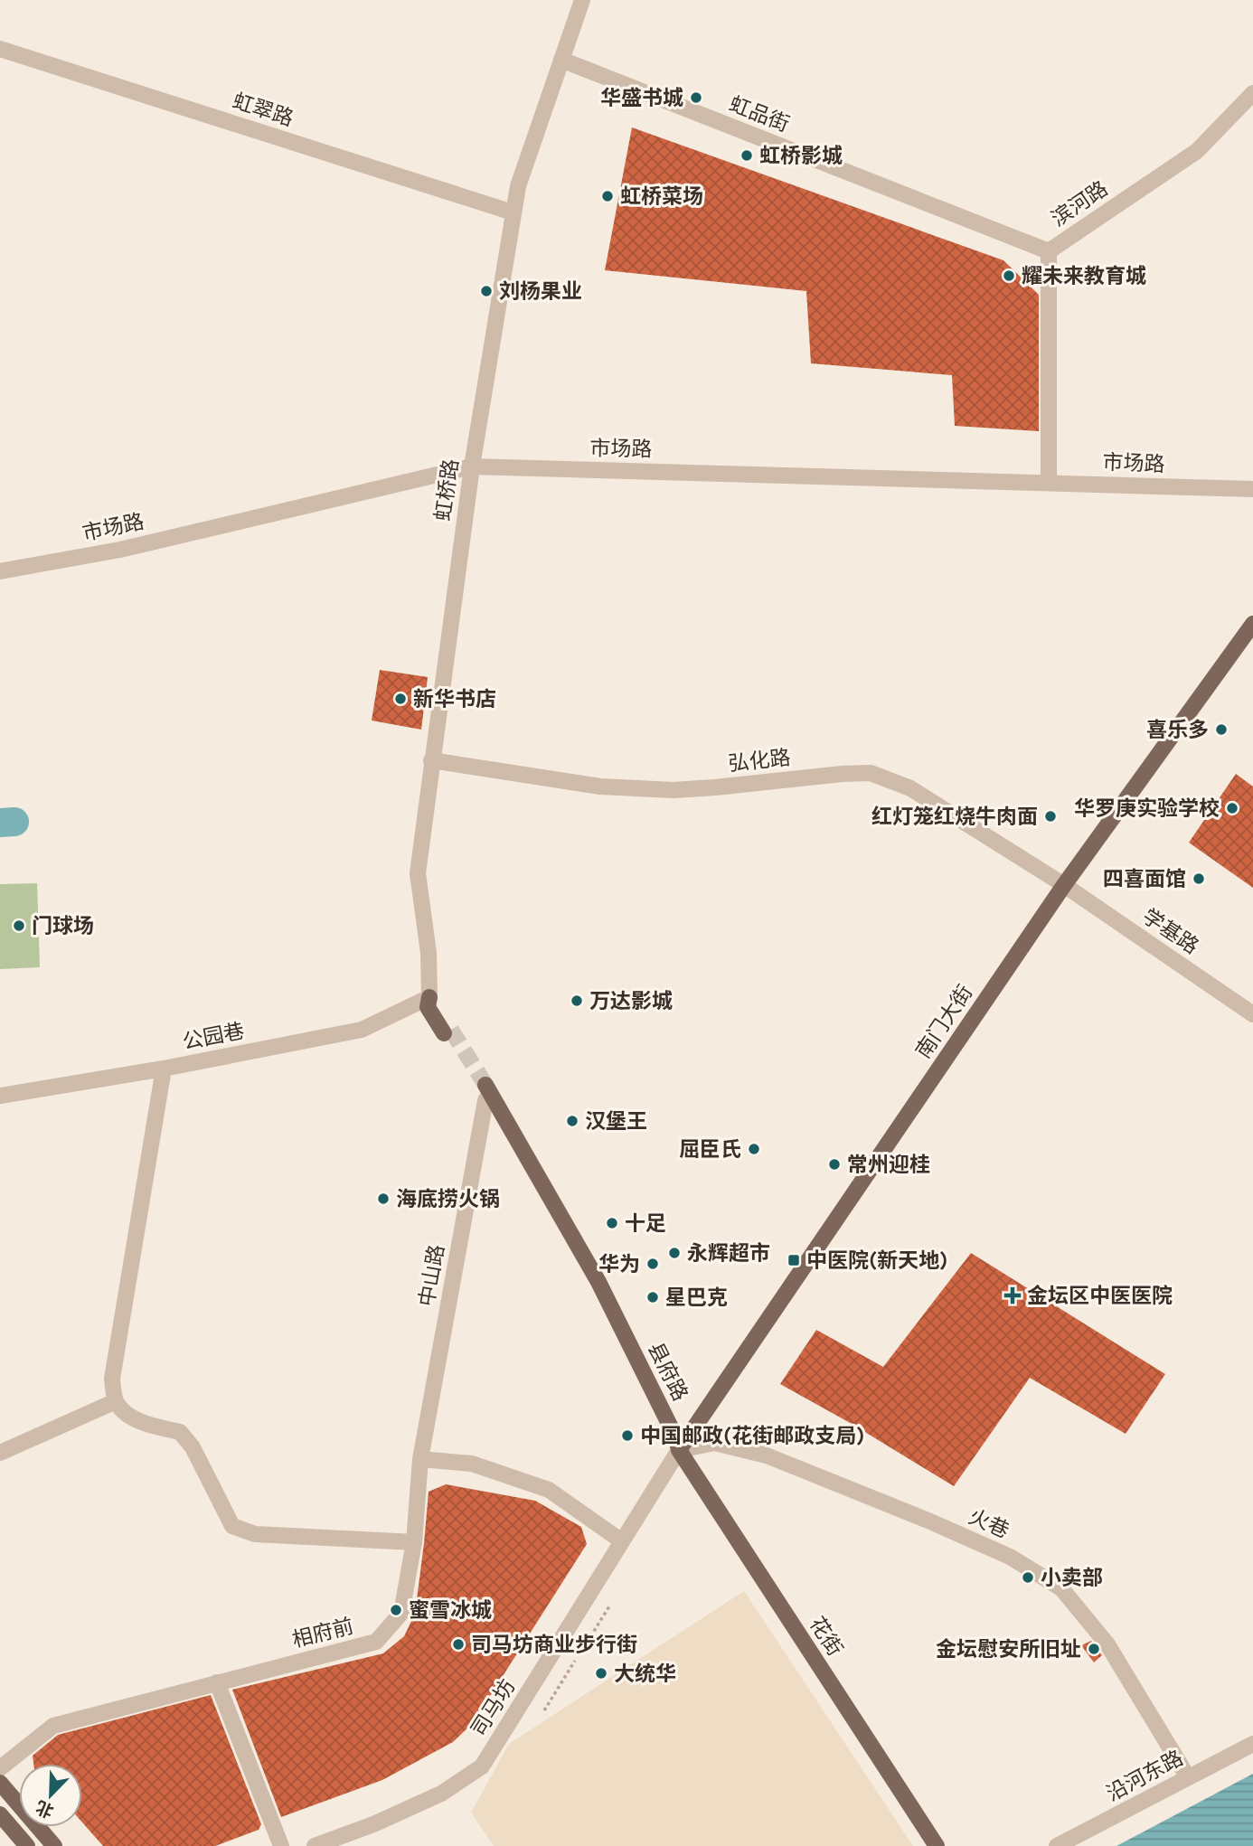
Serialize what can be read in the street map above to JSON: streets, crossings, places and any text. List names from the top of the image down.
{
  "streets": {
    "main road": ["南门大街", "县府路", "花街"],
    "street": [
      "虹翠路",
      "虹品街",
      "滨河路",
      "市场路",
      "虹桥路",
      "弘化路",
      "学基路",
      "公园巷",
      "中山路",
      "火巷",
      "相府前",
      "司马坊",
      "沿河东路"
    ]
  },
  "crossings": [
    ["虹翠路", "虹桥路"],
    ["虹品街", "滨河路"],
    ["虹品街", "虹桥路"],
    ["滨河路", "市场路"],
    ["市场路", "虹桥路"],
    ["虹桥路", "弘化路"],
    ["虹桥路", "公园巷"],
    ["弘化路", "学基路"],
    ["弘化路", "南门大街"],
    ["学基路", "南门大街"],
    ["南门大街", "县府路"],
    ["南门大街", "火巷"],
    ["南门大街", "花街"],
    ["南门大街", "司马坊"],
    ["中山路", "县府路"],
    ["中山路", "相府前"],
    ["县府路", "火巷"],
    ["县府路", "花街"],
    ["县府路", "司马坊"],
    ["火巷", "花街"],
    ["火巷", "司马坊"],
    ["火巷", "沿河东路"],
    ["花街", "司马坊"]
  ],
  "places": {
    "other": [
      "华盛书城",
      "虹桥影城",
      "虹桥菜场",
      "耀未来教育城",
      "刘杨果业",
      "新华书店",
      "喜乐多",
      "华罗庚实验学校",
      "红灯笼红烧牛肉面",
      "四喜面馆",
      "门球场",
      "万达影城",
      "汉堡王",
      "屈臣氏",
      "常州迎桂",
      "海底捞火锅",
      "十足",
      "永辉超市",
      "华为",
      "星巴克",
      "中国邮政(花街邮政支局)",
      "小卖部",
      "蜜雪冰城",
      "司马坊商业步行街",
      "金坛慰安所旧址",
      "大统华"
    ],
    "transit": ["中医院(新天地)"],
    "health": ["金坛区中医医院"]
  },
  "north": "bottom left"
}
